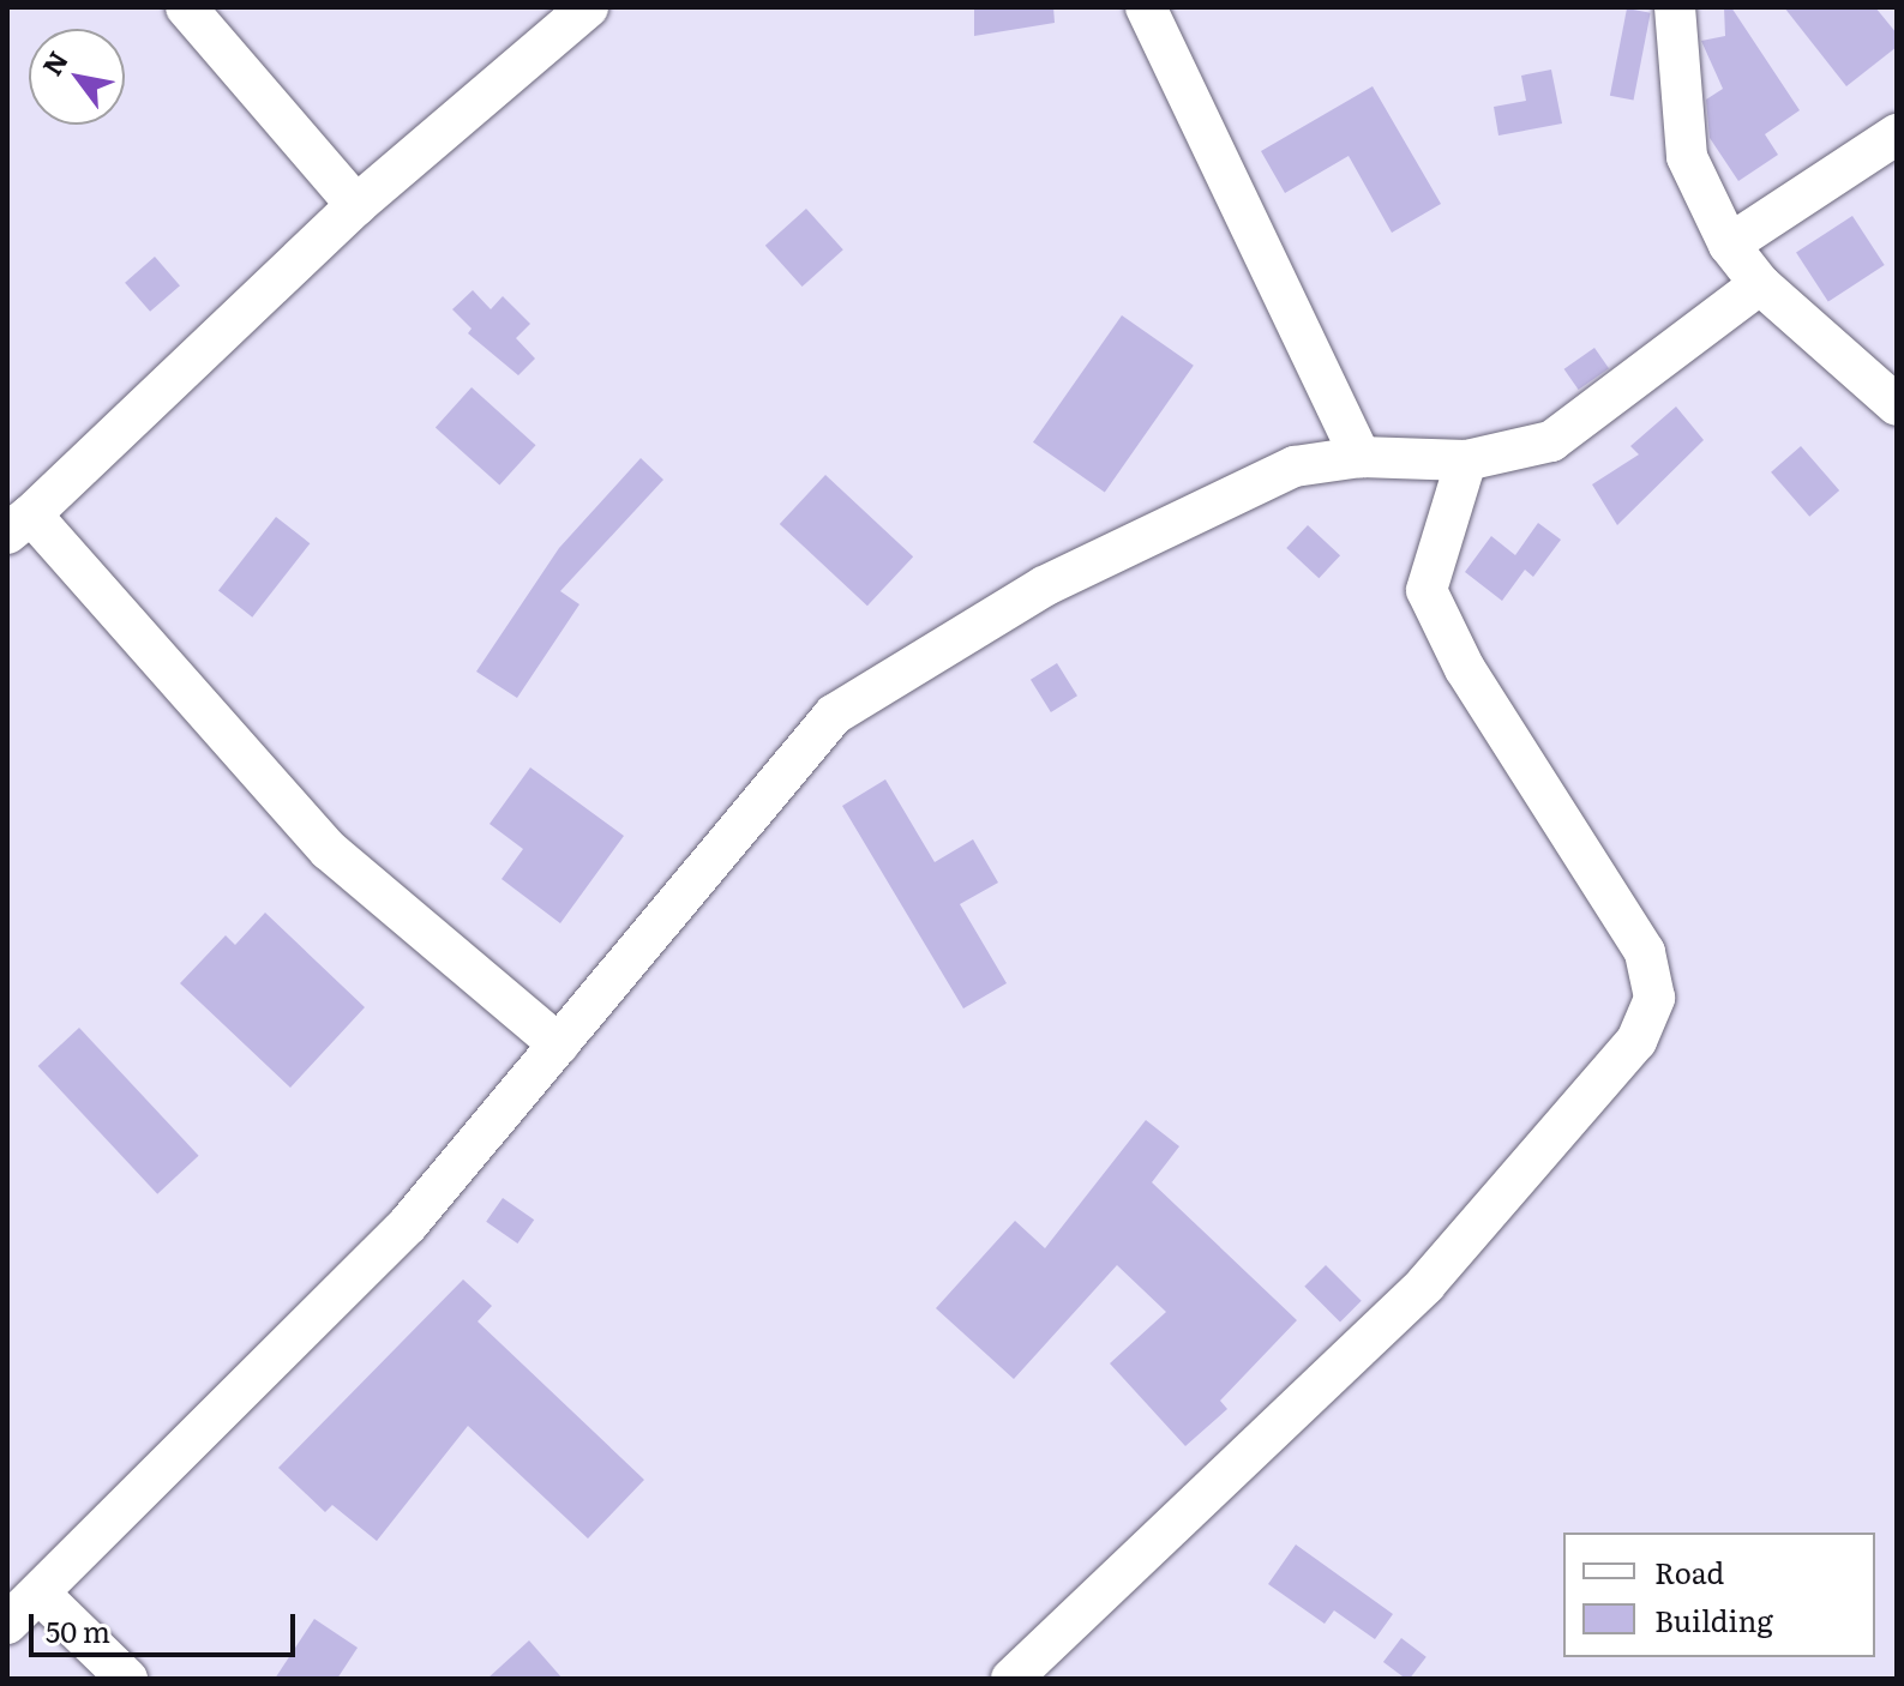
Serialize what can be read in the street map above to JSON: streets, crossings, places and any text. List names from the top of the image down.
{
  "legend": ["Road", "Building"],
  "scale_bar": "50 m",
  "north": "top left"
}
